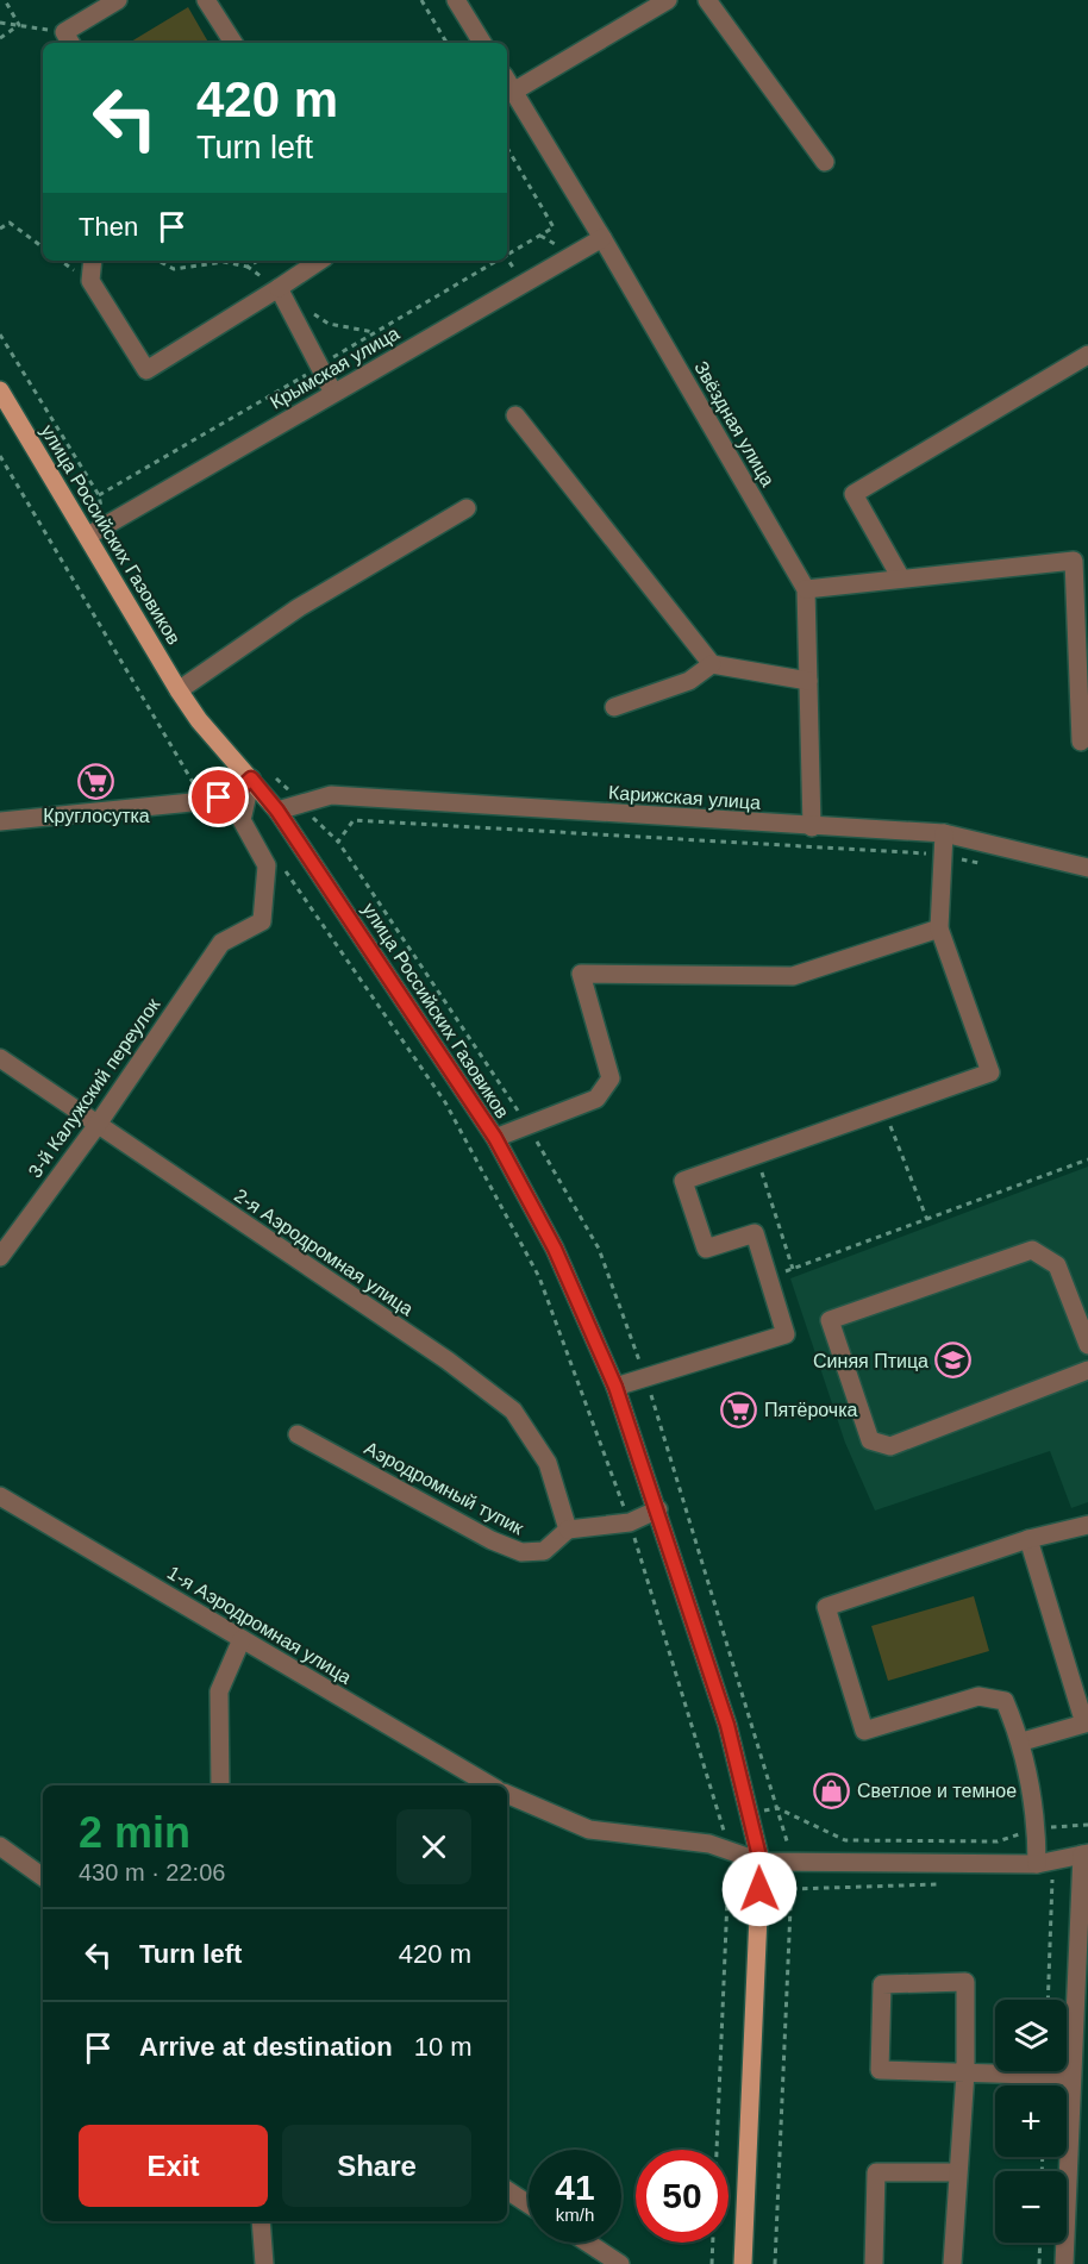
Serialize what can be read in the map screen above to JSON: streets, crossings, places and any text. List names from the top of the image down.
{
  "streets": {
    "main road": ["улица Российских Газовиков"],
    "street": [
      "Крымская улица",
      "Звёздная улица",
      "Карижская улица",
      "3-й Калужский переулок",
      "2-я Аэродромная улица",
      "Аэродромный тупик",
      "1-я Аэродромная улица"
    ]
  },
  "crossings": [
    ["Крымская улица", "Звёздная улица"],
    ["Крымская улица", "улица Российских Газовиков"],
    ["Звёздная улица", "Карижская улица"],
    ["улица Российских Газовиков", "Карижская улица"],
    ["улица Российских Газовиков", "3-й Калужский переулок"],
    ["3-й Калужский переулок", "2-я Аэродромная улица"],
    ["2-я Аэродромная улица", "Аэродромный тупик"]
  ],
  "places": {
    "supermarket": ["Круглосутка", "Пятёрочка"],
    "school or university": ["Синяя Птица"],
    "shop": ["Светлое и темное"]
  },
  "page": {
    "turn": ["420 m", "Turn left"],
    "then": "Then",
    "heading": ["2 min", "430 m · 22:06"],
    "list": [
      {
        "name": "Turn left",
        "value": "420 m"
      },
      {
        "name": "Arrive at destination",
        "value": "10 m"
      }
    ],
    "map_buttons": ["+", "−"],
    "buttons": ["Exit", "Share"],
    "speed": "41 km/h",
    "limit": "50"
  }
}
